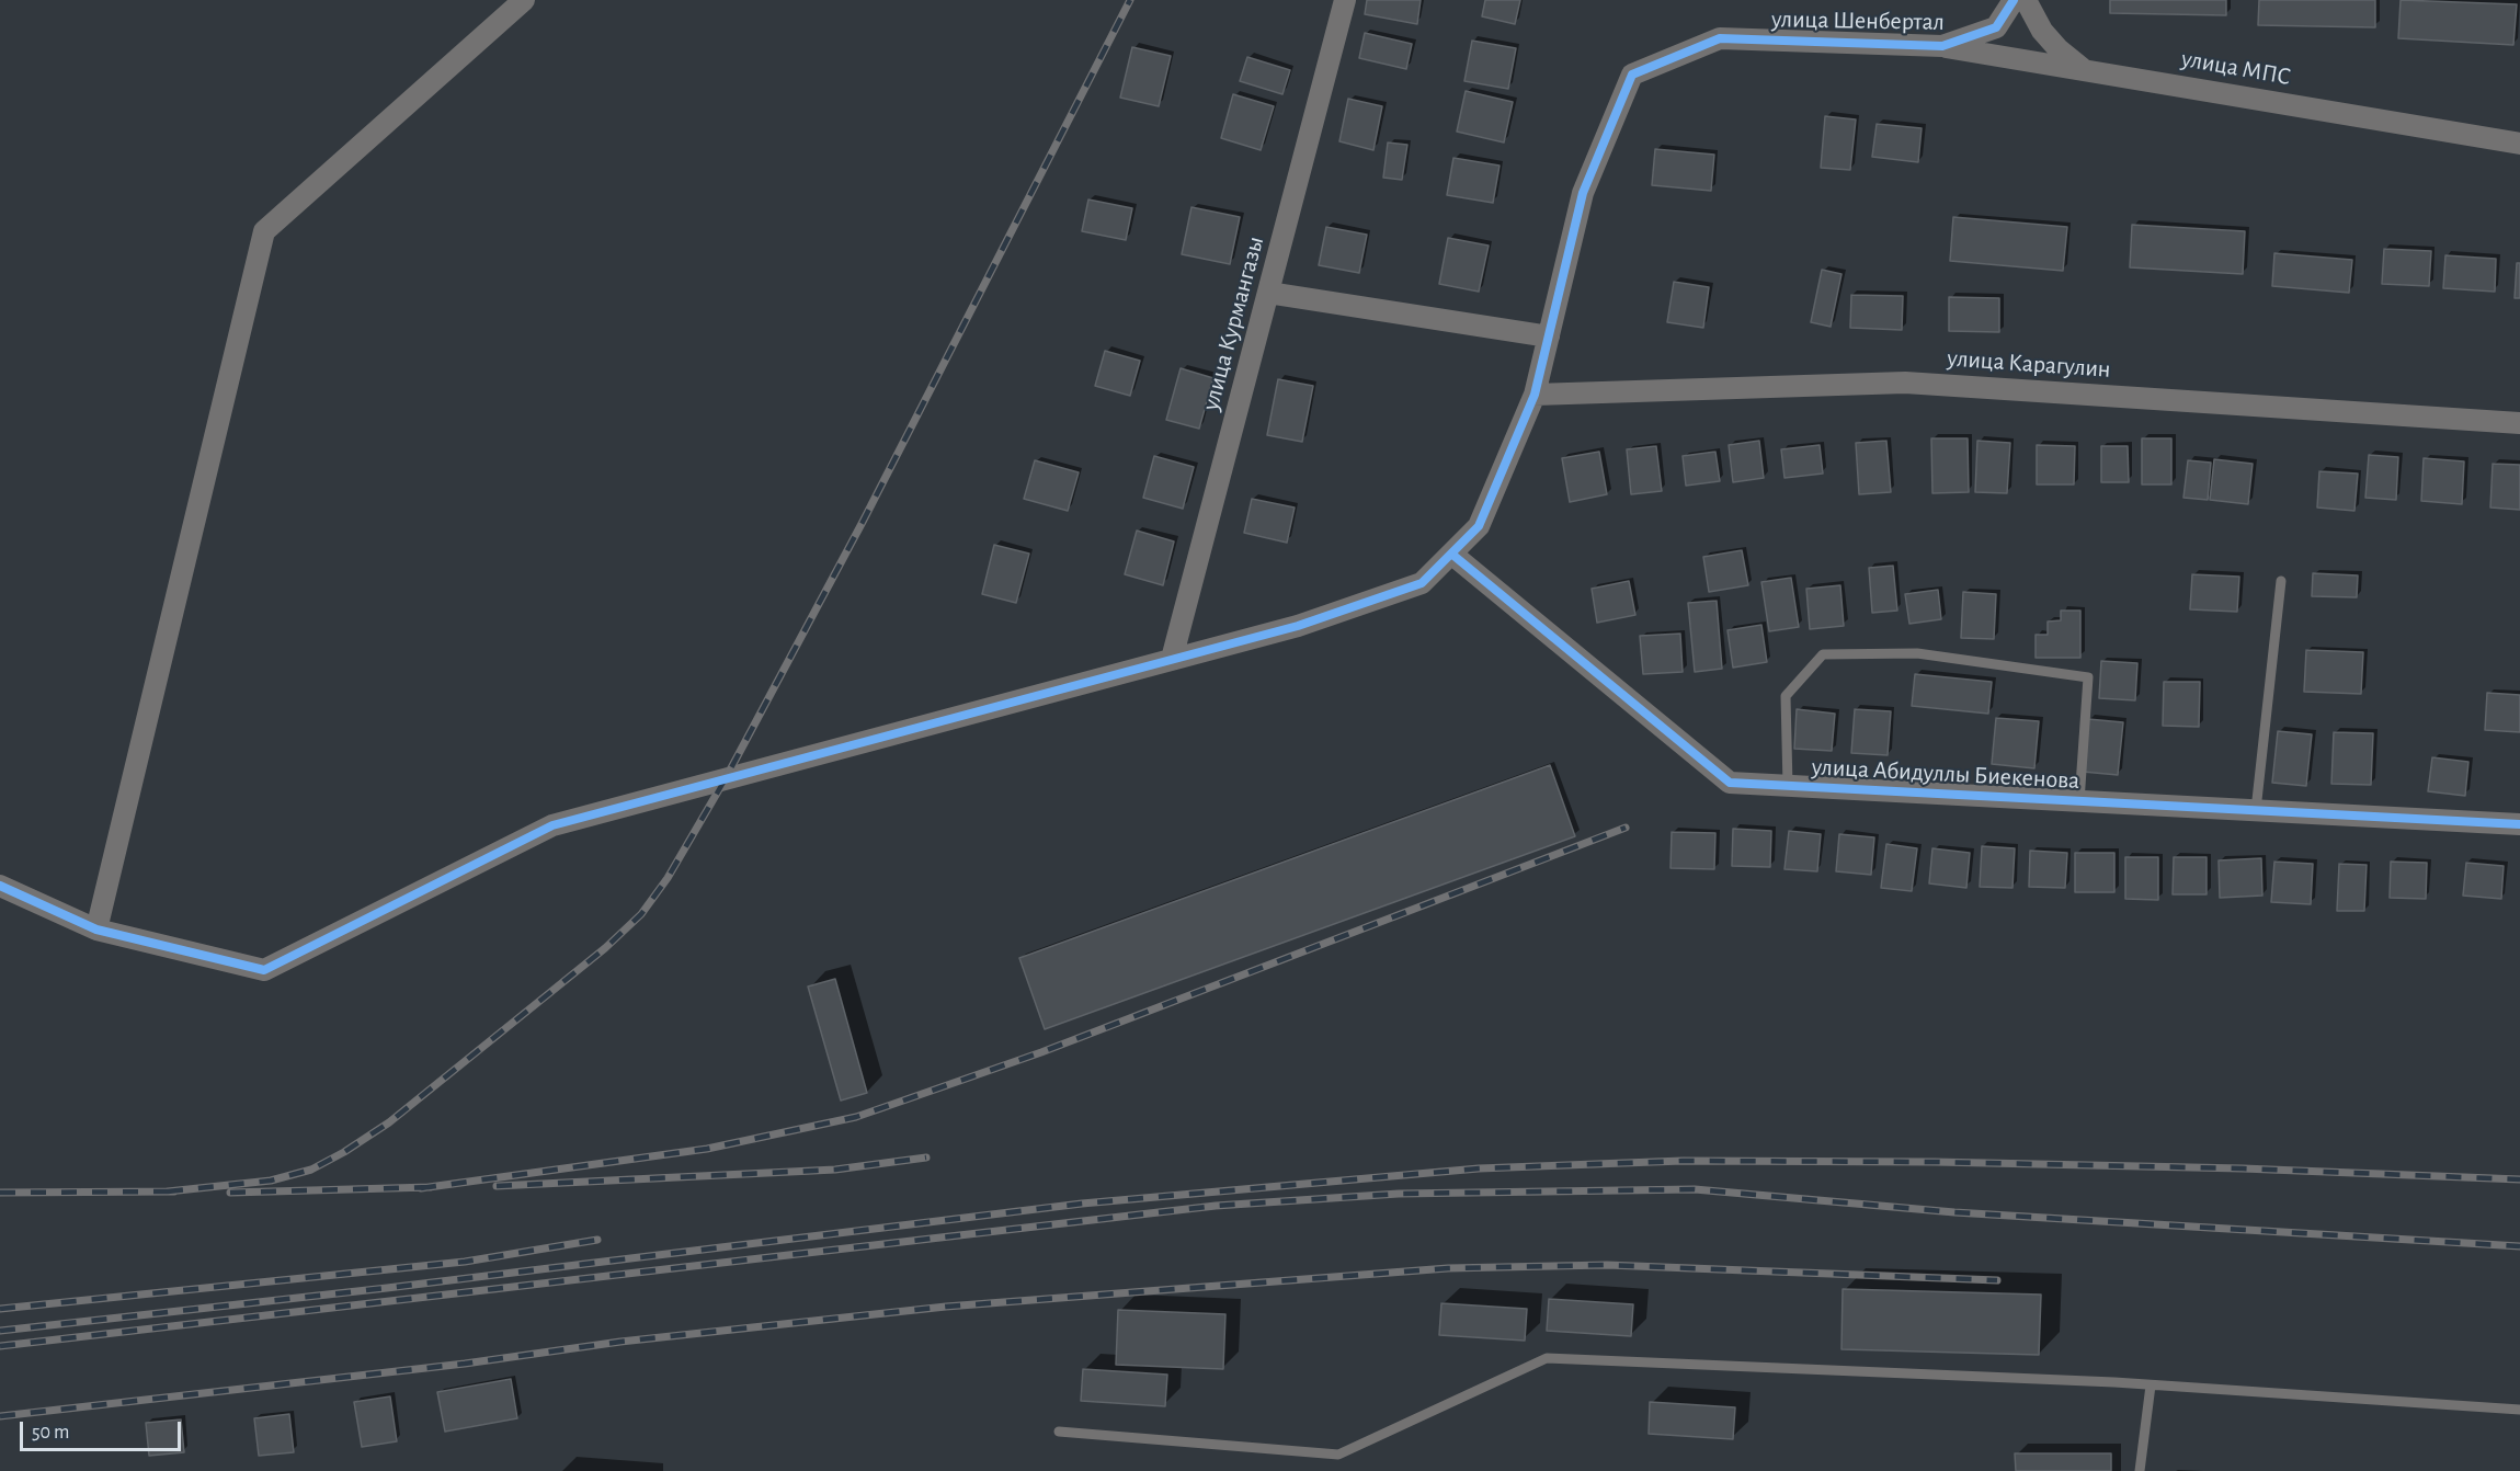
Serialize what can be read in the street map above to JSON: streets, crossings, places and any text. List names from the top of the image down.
{
  "streets": {
    "street": [
      "улица Шенбертал",
      "улица МПС",
      "улица Курмангазы",
      "улица Карагулин",
      "улица Абидуллы Биекенова"
    ]
  },
  "crossings": [
    ["улица Шенбертал", "улица МПС"],
    ["улица Шенбертал", "улица Курмангазы"],
    ["улица Шенбертал", "улица Карагулин"],
    ["улица Шенбертал", "улица Абидуллы Биекенова"]
  ],
  "scale_bar": "50 m"
}
